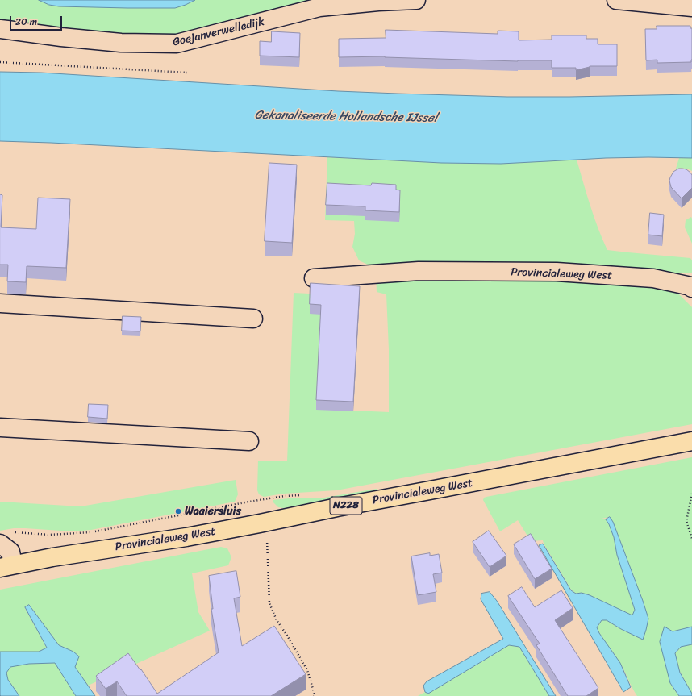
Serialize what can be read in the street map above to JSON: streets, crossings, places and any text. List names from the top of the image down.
{
  "streets": {
    "main road": ["Provincialeweg West", "N228"],
    "street": ["Goejanverwelledijk"]
  },
  "water": ["Gekanaliseerde Hollandsche IJssel"],
  "places": ["Waaiersluis"],
  "scale_bar": "20 m"
}
